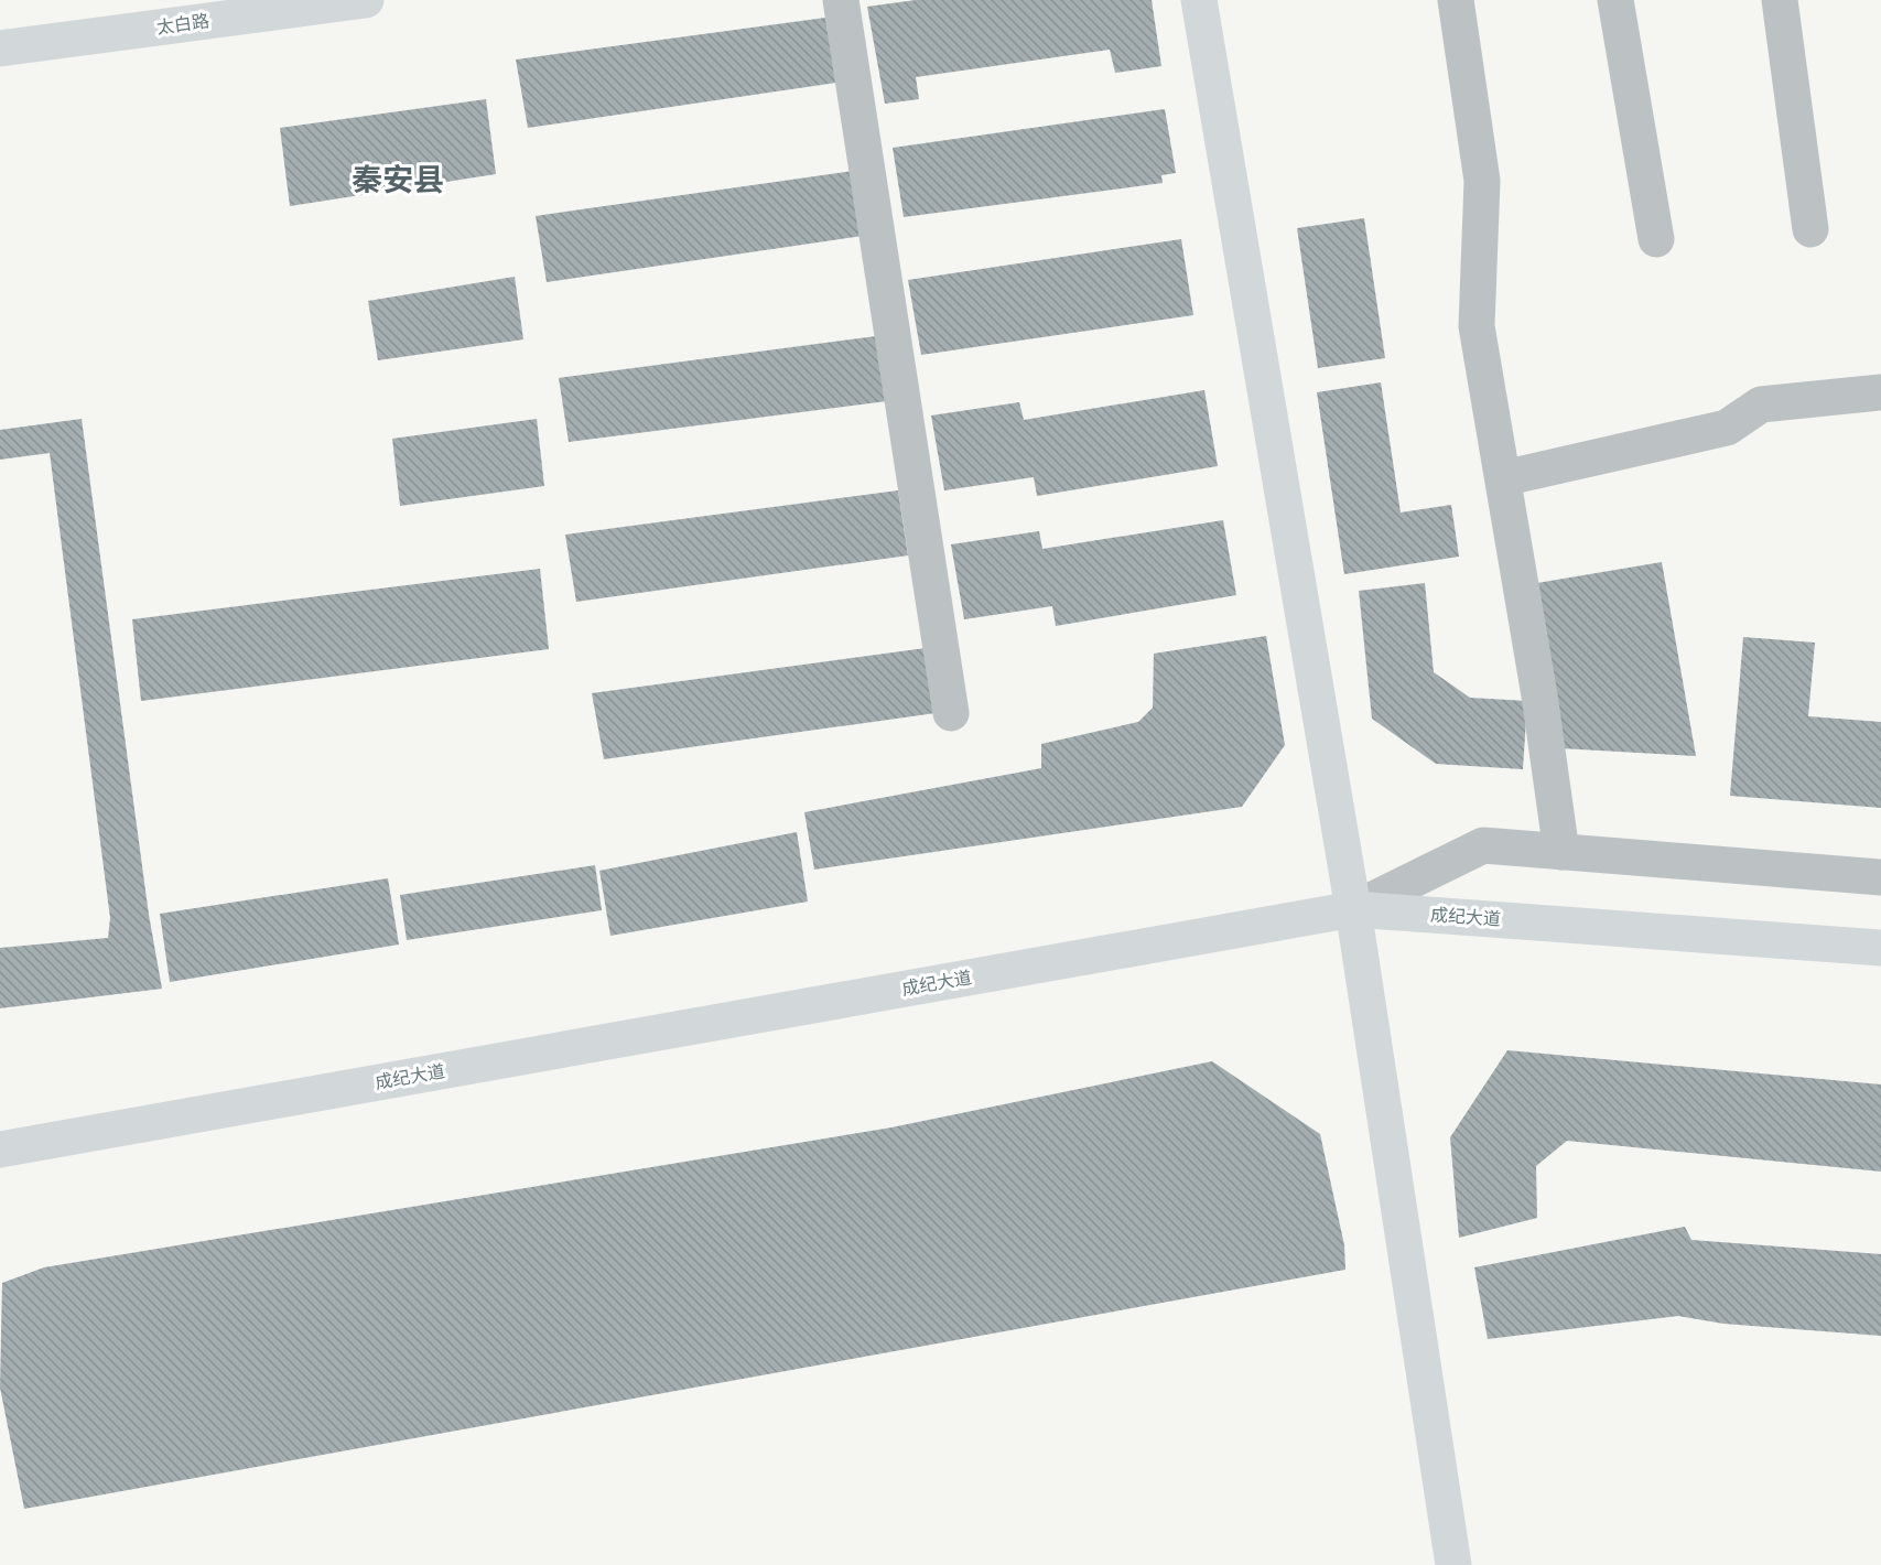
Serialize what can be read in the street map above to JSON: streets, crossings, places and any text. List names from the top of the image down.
{
  "streets": {
    "main road": ["太白路", "成纪大道"]
  },
  "districts": ["秦安县"]
}
